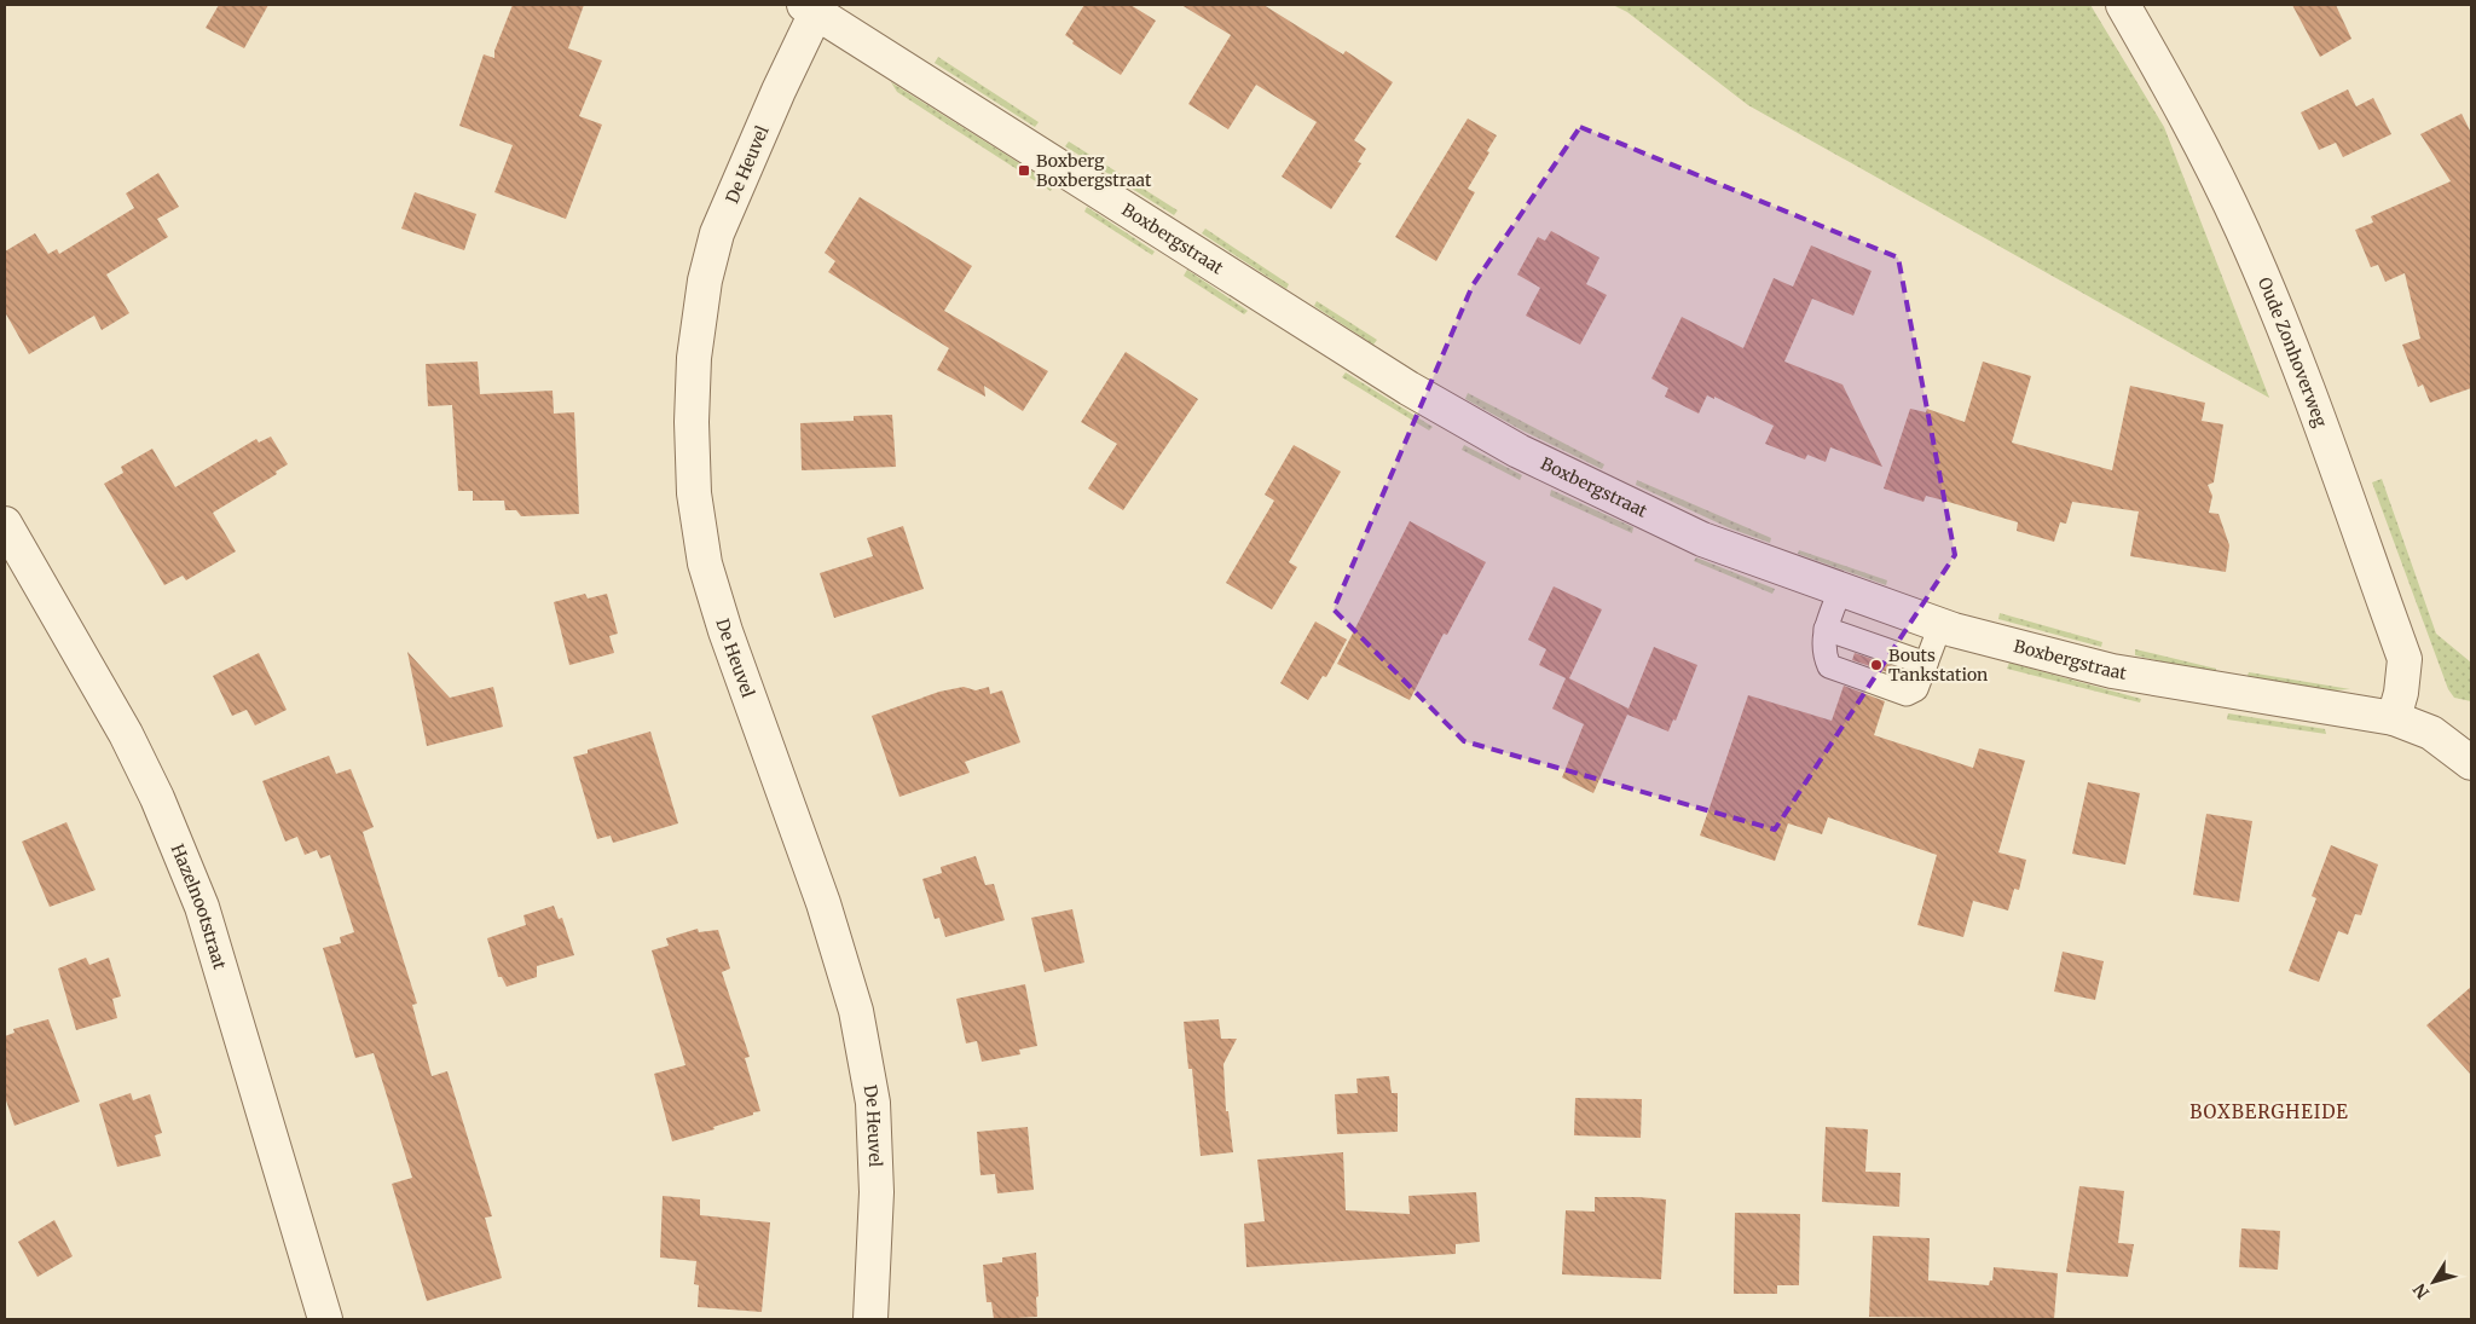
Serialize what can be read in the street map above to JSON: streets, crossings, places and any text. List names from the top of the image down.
{
  "streets": {
    "street": [
      "De Heuvel",
      "Boxbergstraat",
      "Oude Zonhoverweg",
      "Hazelnootstraat"
    ]
  },
  "crossings": [
    ["De Heuvel", "Boxbergstraat"],
    ["Boxbergstraat", "Oude Zonhoverweg"]
  ],
  "districts": ["BOXBERGHEIDE"],
  "places": {
    "transit": ["Boxberg Boxbergstraat"],
    "other": ["Bouts Tankstation"]
  },
  "north": "bottom left"
}
